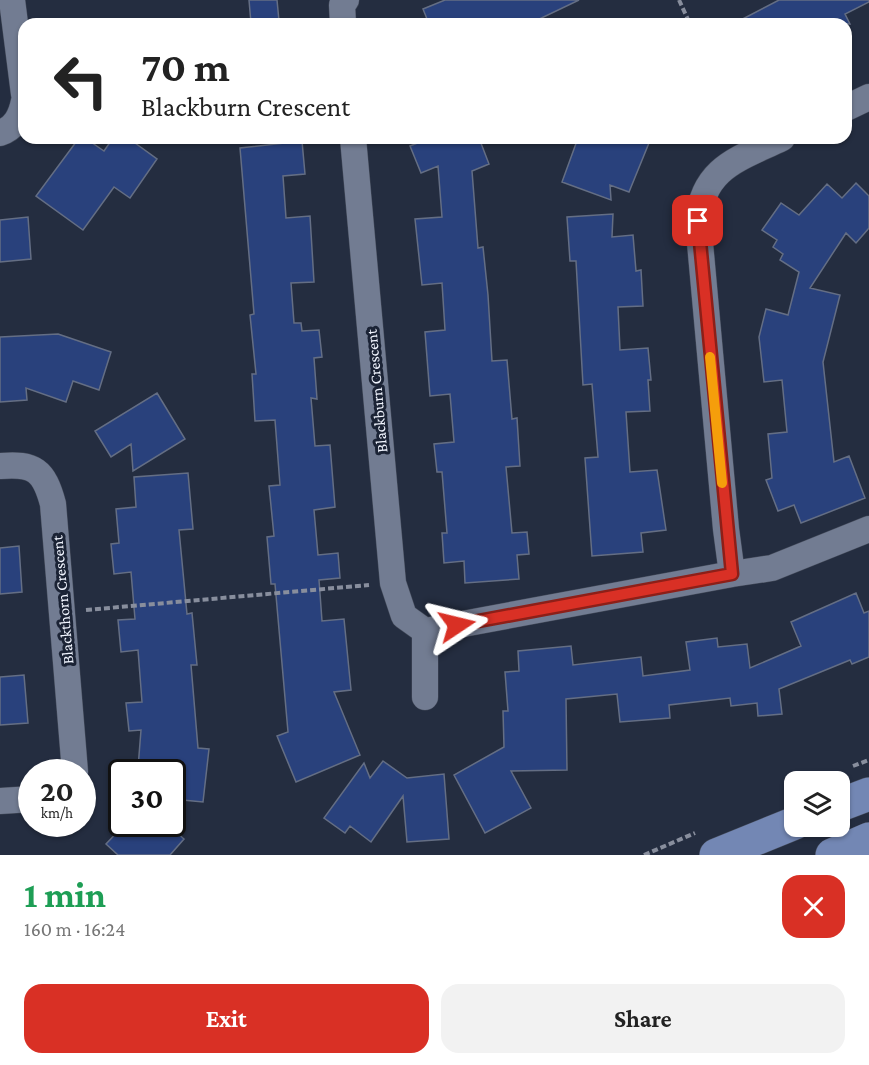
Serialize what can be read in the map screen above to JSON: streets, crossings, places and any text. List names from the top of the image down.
{
  "streets": {
    "street": ["Blackburn Crescent", "Blackthorn Crescent"]
  },
  "page": {
    "turn": ["70 m", "Blackburn Crescent"],
    "speed": "20 km/h",
    "limit": "30",
    "heading": ["1 min", "160 m · 16:24"],
    "buttons": ["Exit", "Share"]
  }
}
